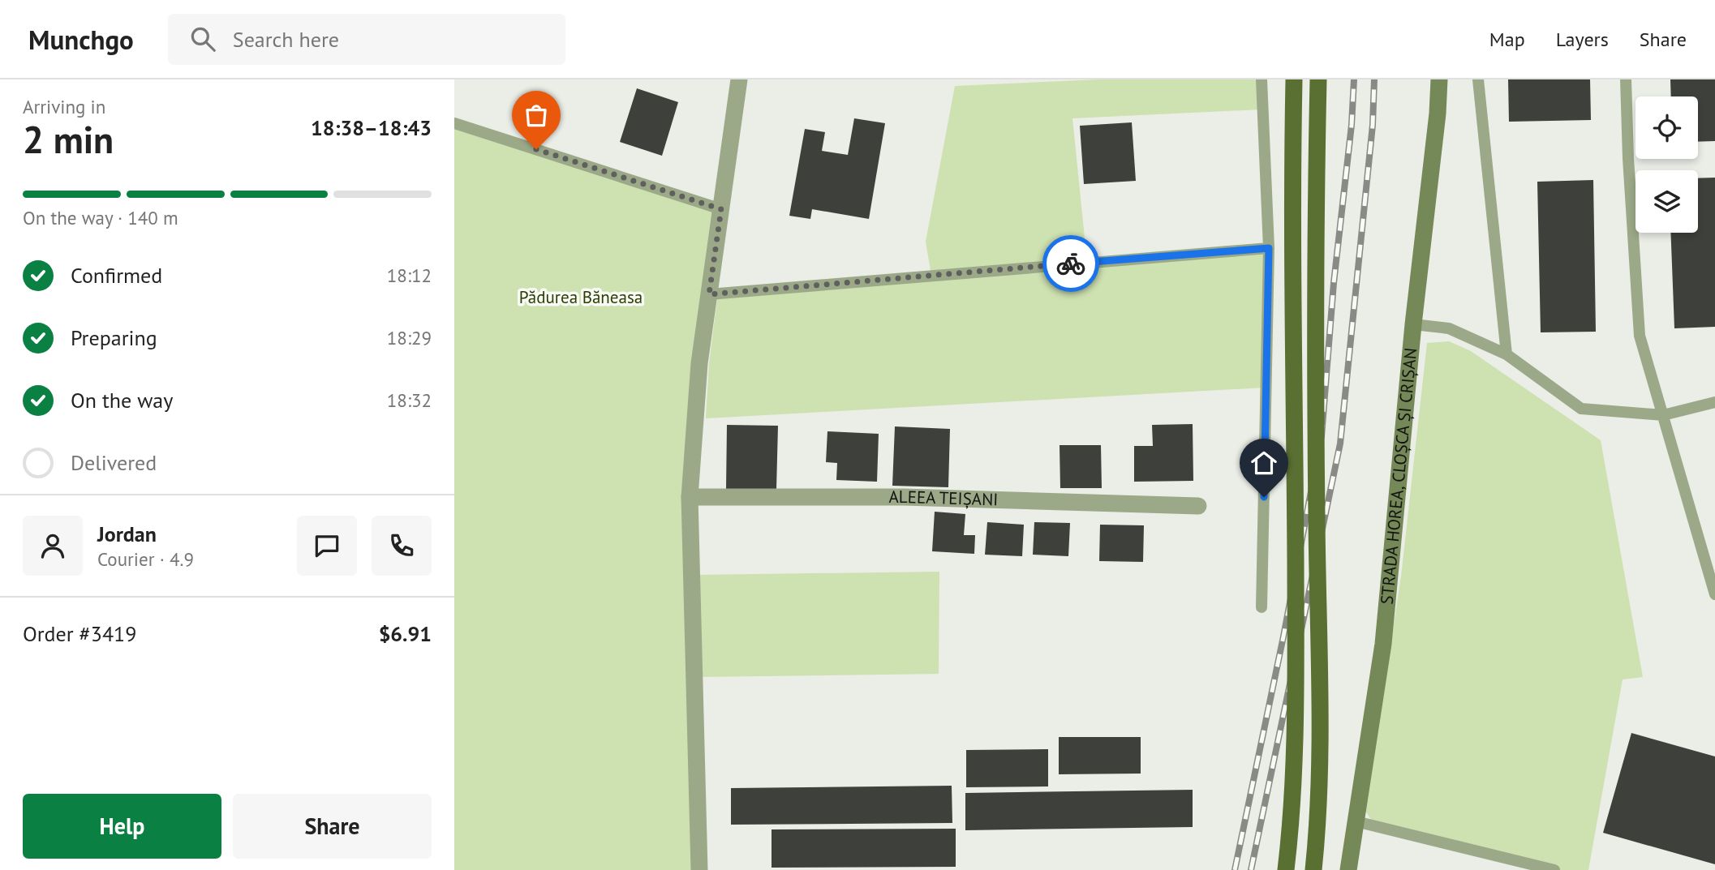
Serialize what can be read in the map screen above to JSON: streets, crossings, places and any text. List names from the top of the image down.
{
  "streets": {
    "street": ["STRADA HOREA, CLOȘCA ȘI CRIȘAN", "ALEEA TEIȘANI"]
  },
  "parks": ["Pădurea Băneasa"],
  "page": {
    "header": "Munchgo",
    "search": "Search here",
    "nav": ["Map", "Layers", "Share"],
    "heading": ["2 min", "Arriving in", "18:38–18:43"],
    "panel": [
      "Jordan",
      "Courier · 4.9",
      "Order #3419",
      "$6.91"
    ],
    "bar": "On the way · 140 m",
    "list": [
      ["Confirmed", "18:12"],
      ["Preparing", "18:29"],
      ["On the way", "18:32"],
      "Delivered"
    ],
    "buttons": ["Help", "Share"]
  }
}
